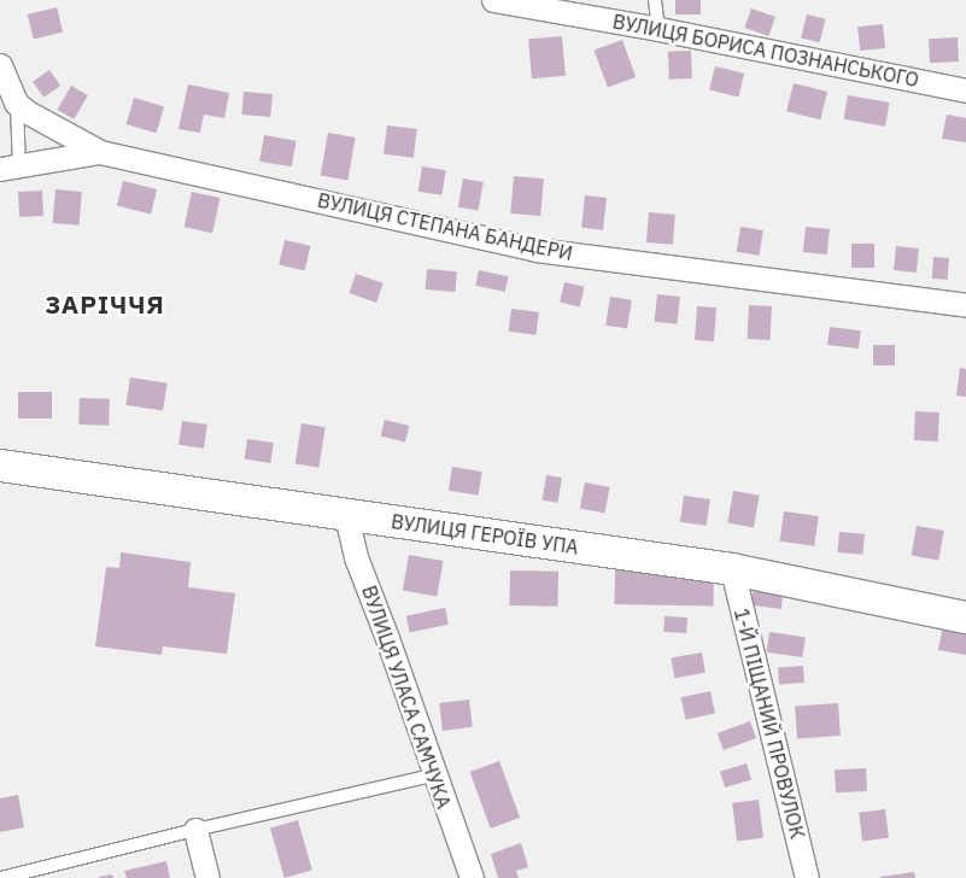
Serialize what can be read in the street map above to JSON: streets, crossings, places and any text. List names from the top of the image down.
{
  "streets": {
    "street": [
      "ВУЛИЦЯ БОРИСА ПОЗНАНСЬКОГО",
      "ВУЛИЦЯ СТЕПАНА БАНДЕРИ",
      "ВУЛИЦЯ ГЕРОЇВ УПА",
      "ВУЛИЦЯ УЛАСА САМЧУКА",
      "1-Й ПІЩАНИЙ ПРОВУЛОК"
    ]
  },
  "crossings": [
    ["ВУЛИЦЯ ГЕРОЇВ УПА", "ВУЛИЦЯ УЛАСА САМЧУКА"],
    ["ВУЛИЦЯ ГЕРОЇВ УПА", "1-Й ПІЩАНИЙ ПРОВУЛОК"]
  ],
  "districts": ["ЗАРІЧЧЯ"]
}
